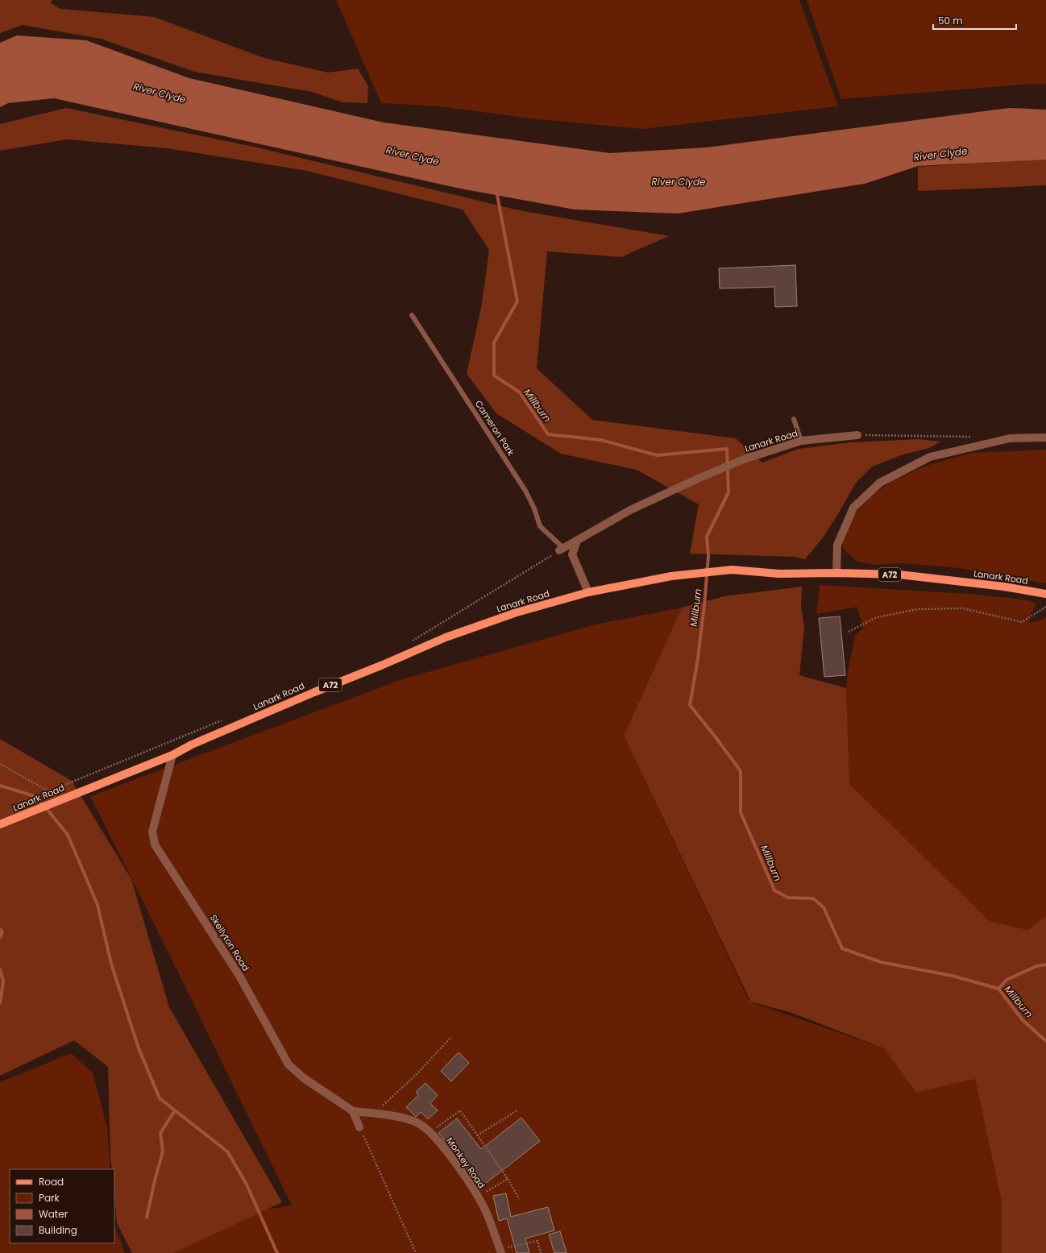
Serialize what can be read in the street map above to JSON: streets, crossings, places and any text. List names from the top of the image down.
{
  "streets": {
    "main road": ["Lanark Road", "A72"],
    "street": ["Skellyton Road", "Monkey Road"],
    "lane": ["Cameron Park"]
  },
  "crossings": [
    ["Cameron Park", "Lanark Road"],
    ["Lanark Road", "Skellyton Road"],
    ["Skellyton Road", "Monkey Road"]
  ],
  "water": ["River Clyde", "Millburn"],
  "legend": [
    "Road",
    "Park",
    "Water",
    "Building"
  ],
  "scale_bar": "50 m"
}
